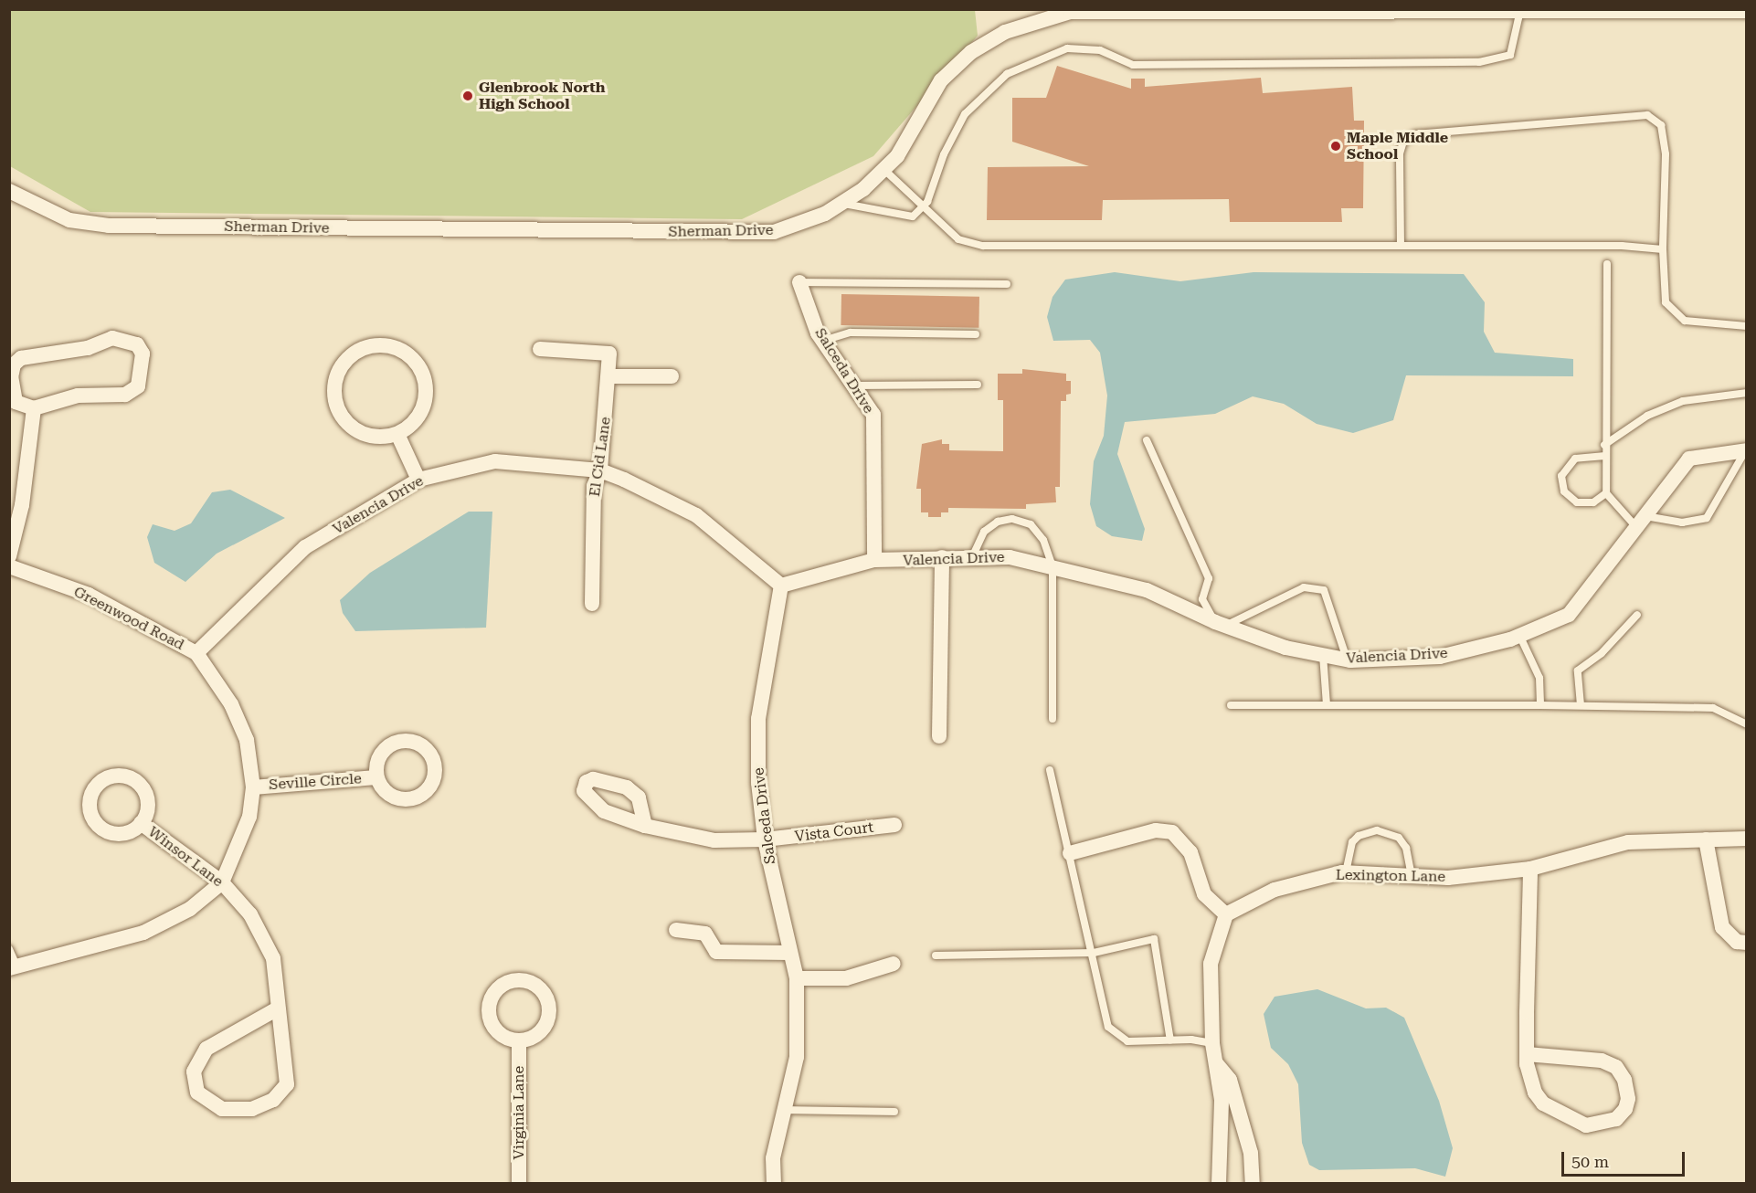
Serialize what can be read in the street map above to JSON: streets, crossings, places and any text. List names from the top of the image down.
{
  "streets": {
    "street": [
      "Sherman Drive",
      "Salceda Drive",
      "El Cid Lane",
      "Valencia Drive",
      "Greenwood Road",
      "Seville Circle",
      "Vista Court",
      "Winsor Lane",
      "Lexington Lane",
      "Virginia Lane"
    ]
  },
  "crossings": [
    ["Salceda Drive", "Valencia Drive"],
    ["Salceda Drive", "Vista Court"],
    ["El Cid Lane", "Valencia Drive"],
    ["Valencia Drive", "Greenwood Road"],
    ["Greenwood Road", "Seville Circle"],
    ["Greenwood Road", "Winsor Lane"]
  ],
  "places": ["Glenbrook North High School", "Maple Middle School"],
  "scale_bar": "50 m"
}
